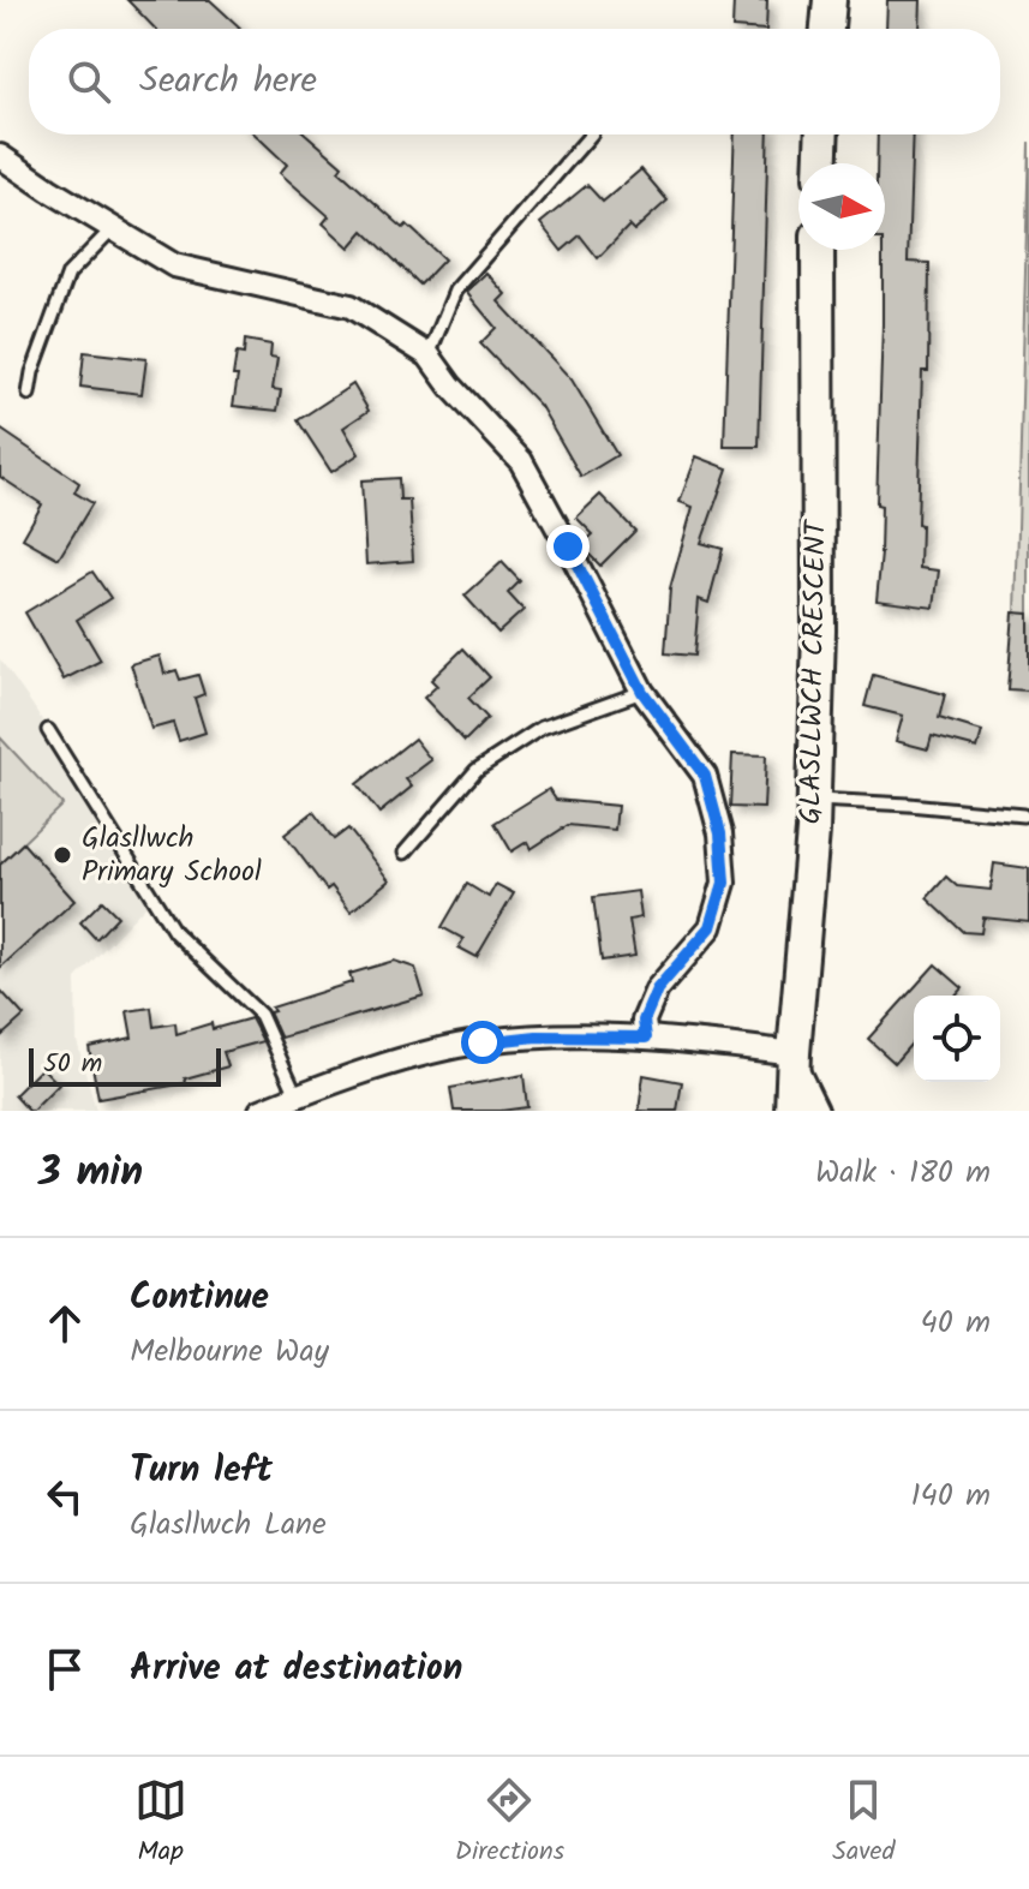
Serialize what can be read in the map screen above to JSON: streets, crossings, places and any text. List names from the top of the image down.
{
  "streets": {
    "main road": ["GLASLLWCH CRESCENT"]
  },
  "places": ["Glasllwch Primary School"],
  "scale_bar": "50 m",
  "north": "right",
  "page": {
    "search": "Search here",
    "scale": "50 m",
    "heading": ["3 min", "Walk · 180 m"],
    "list": [
      ["Continue", "Melbourne Way", "40 m"],
      ["Turn left", "Glasllwch Lane", "140 m"],
      "Arrive at destination"
    ],
    "nav": ["Map", "Directions", "Saved"]
  }
}
